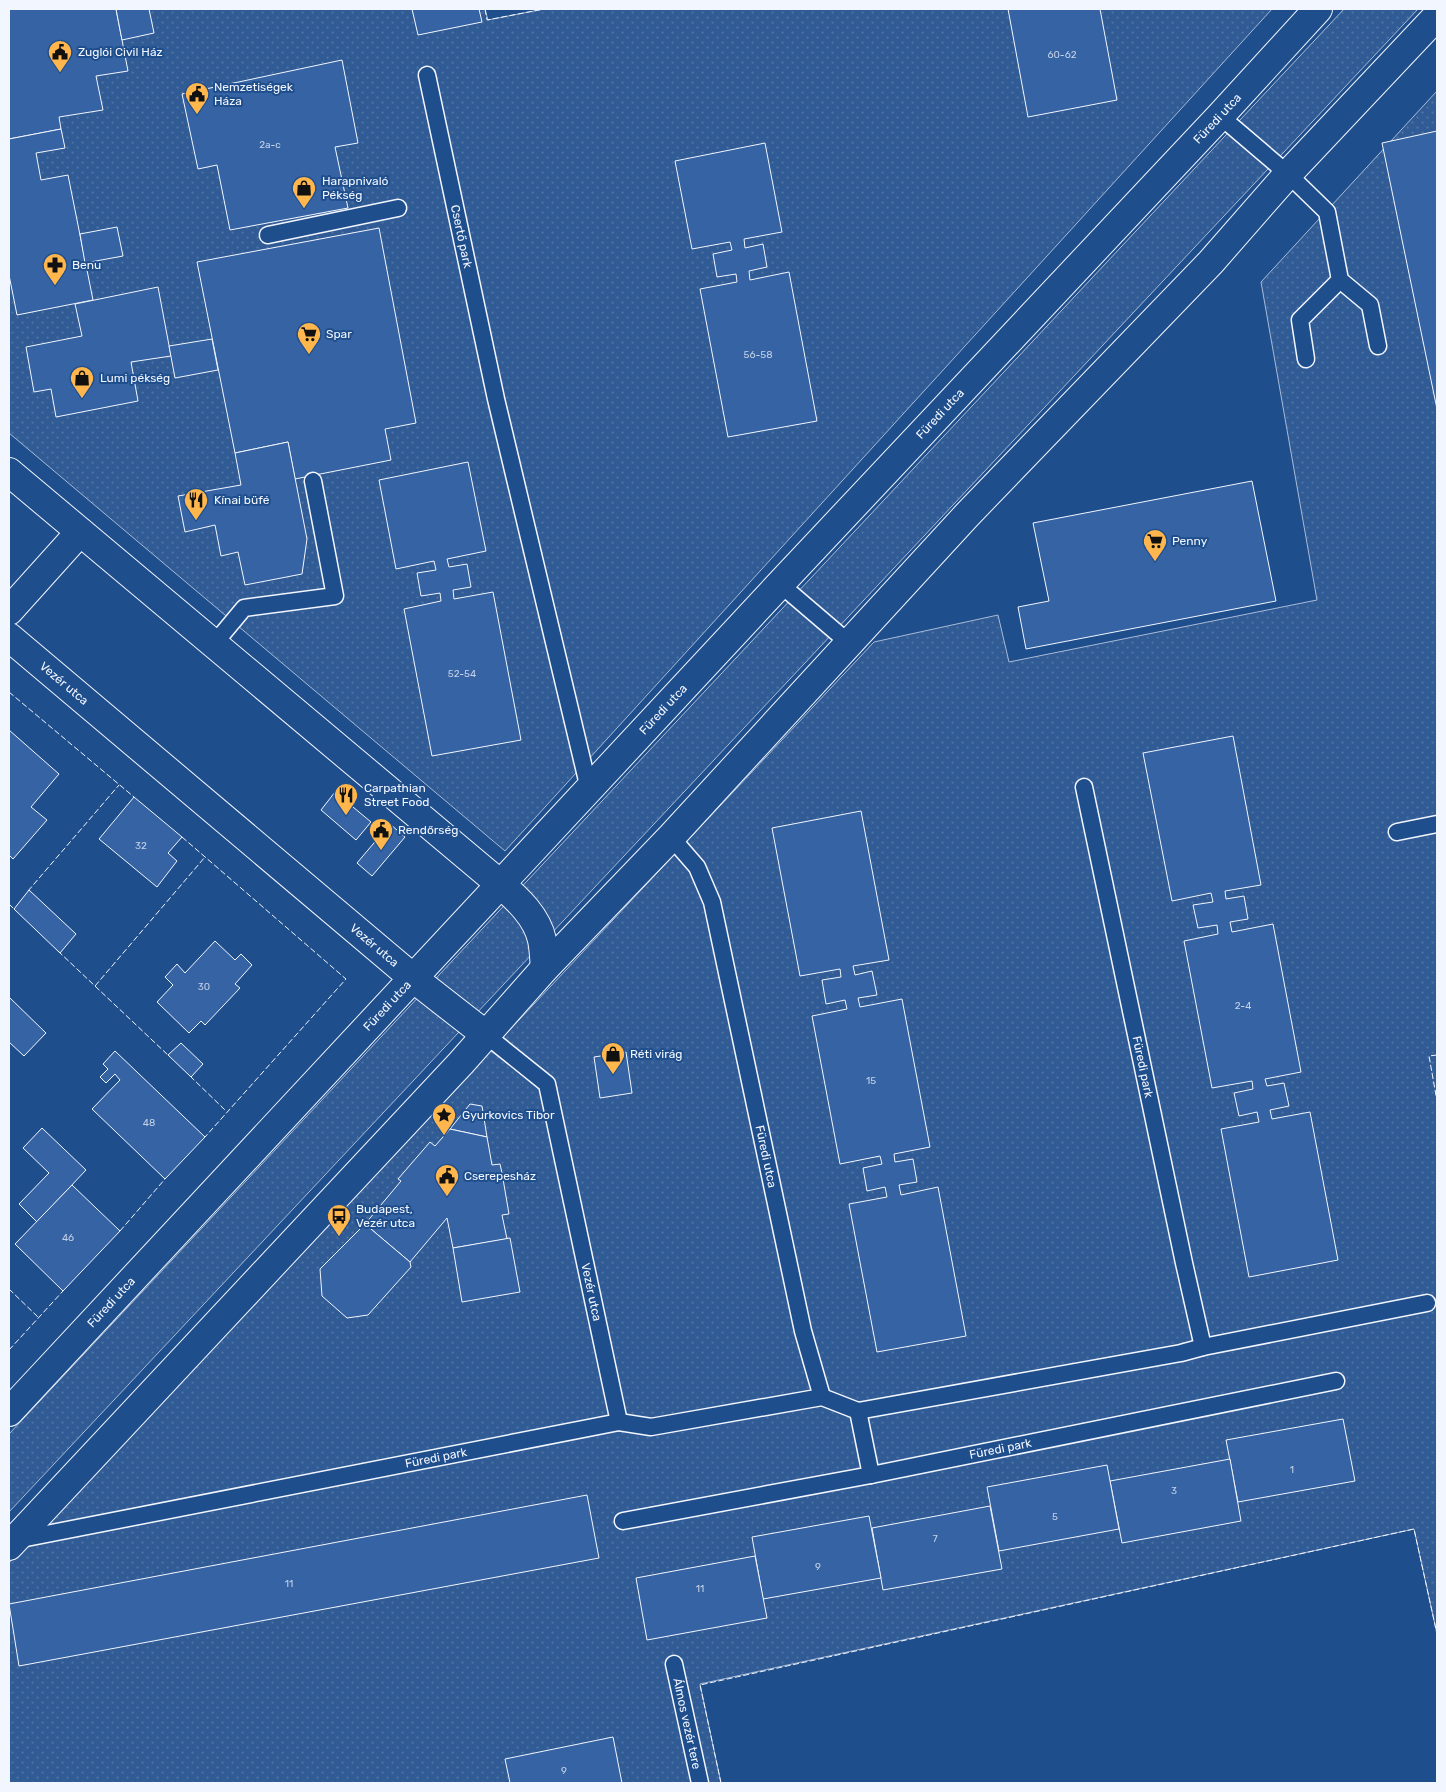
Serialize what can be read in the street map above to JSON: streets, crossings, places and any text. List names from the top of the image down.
{
  "streets": {
    "main road": ["Füredi utca", "Vezér utca"],
    "lane": ["Csertő park", "Füredi park", "Álmos vezér tere"]
  },
  "crossings": [
    ["Füredi utca", "Csertő park"],
    ["Füredi utca", "Vezér utca"],
    ["Füredi utca", "Füredi park"],
    ["Vezér utca", "Füredi park"]
  ],
  "places": {
    "public building": [
      "Zuglói Civil Ház",
      "Nemzetiségek Háza",
      "Rendőrség",
      "Cserepesház"
    ],
    "shop": ["Harapnivaló Pékség", "Lumi pékség", "Réti virág"],
    "pharmacy": ["Benu"],
    "supermarket": ["Spar", "Penny"],
    "restaurant": ["Kínai büfé", "Carpathian Street Food"],
    "place": ["Gyurkovics Tibor"],
    "bus stop": ["Budapest, Vezér utca"]
  },
  "house_numbers": [
    "60-62",
    "2a-c",
    "56-58",
    "52-54",
    "32",
    "30",
    "2-4",
    "15",
    "48",
    "46",
    "1",
    "3",
    "5",
    "7",
    "9",
    "11",
    "11",
    "9"
  ]
}
